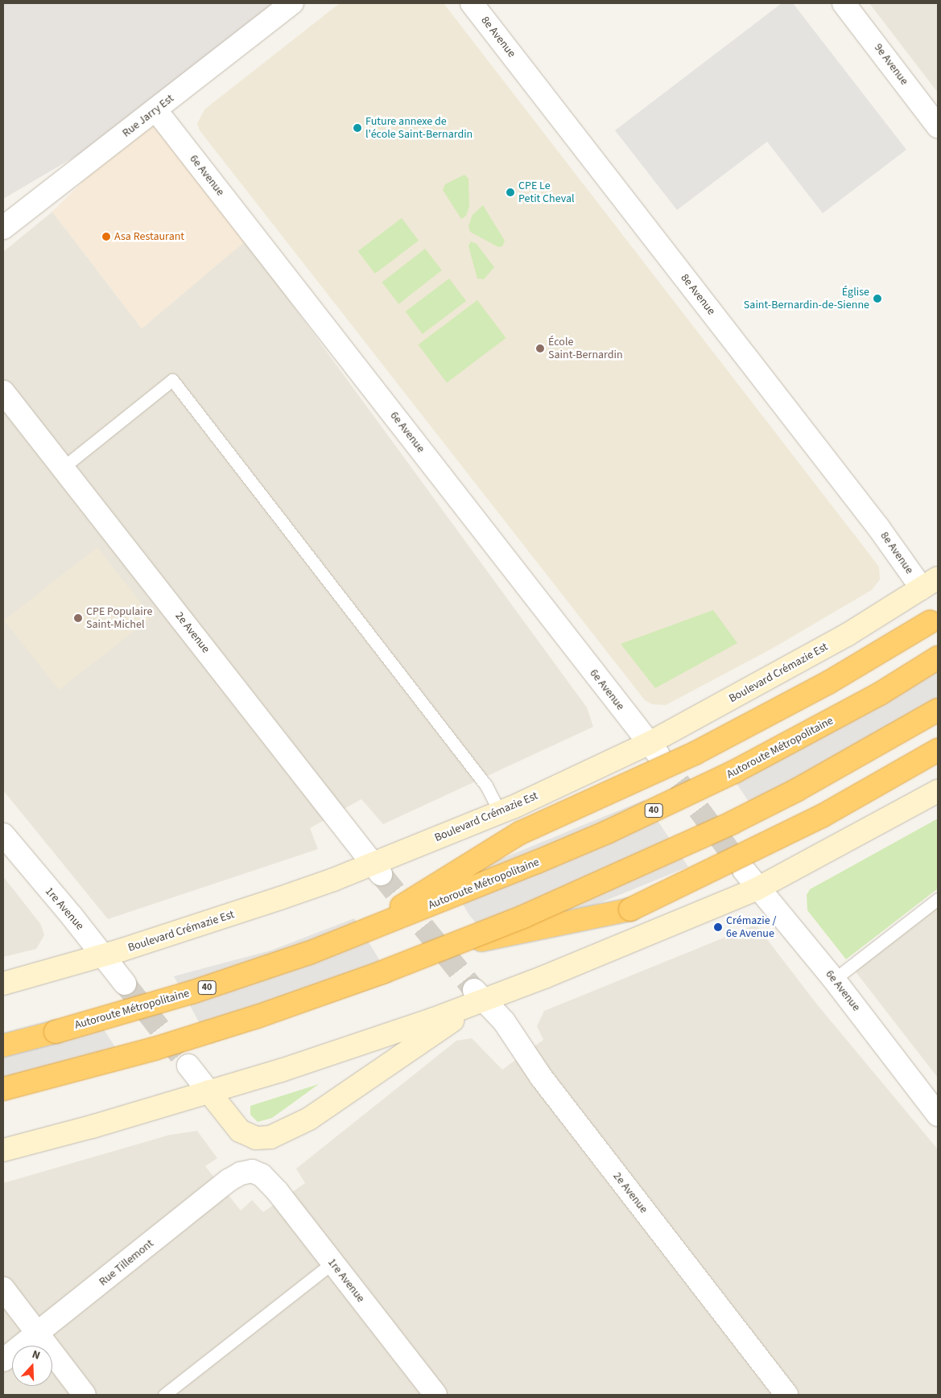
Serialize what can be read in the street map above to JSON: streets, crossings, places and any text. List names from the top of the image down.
{
  "streets": {
    "highway": ["Autoroute Métropolitaine", "40"],
    "main road": ["Boulevard Crémazie Est"],
    "street": [
      "8e Avenue",
      "9e Avenue",
      "Rue Jarry Est",
      "6e Avenue",
      "2e Avenue",
      "1re Avenue",
      "Rue Tillemont"
    ]
  },
  "crossings": [
    ["8e Avenue", "Boulevard Crémazie Est"],
    ["Rue Jarry Est", "6e Avenue"],
    ["6e Avenue", "Boulevard Crémazie Est"],
    ["2e Avenue", "Boulevard Crémazie Est"],
    ["Boulevard Crémazie Est", "1re Avenue"],
    ["1re Avenue", "Rue Tillemont"]
  ],
  "places": [
    "Future annexe de l'école Saint-Bernardin",
    "CPE Le Petit Cheval",
    "Asa Restaurant",
    "Église Saint-Bernardin-de-Sienne",
    "École Saint-Bernardin",
    "CPE Populaire Saint-Michel",
    "Crémazie / 6e Avenue"
  ],
  "north": "top"
}
